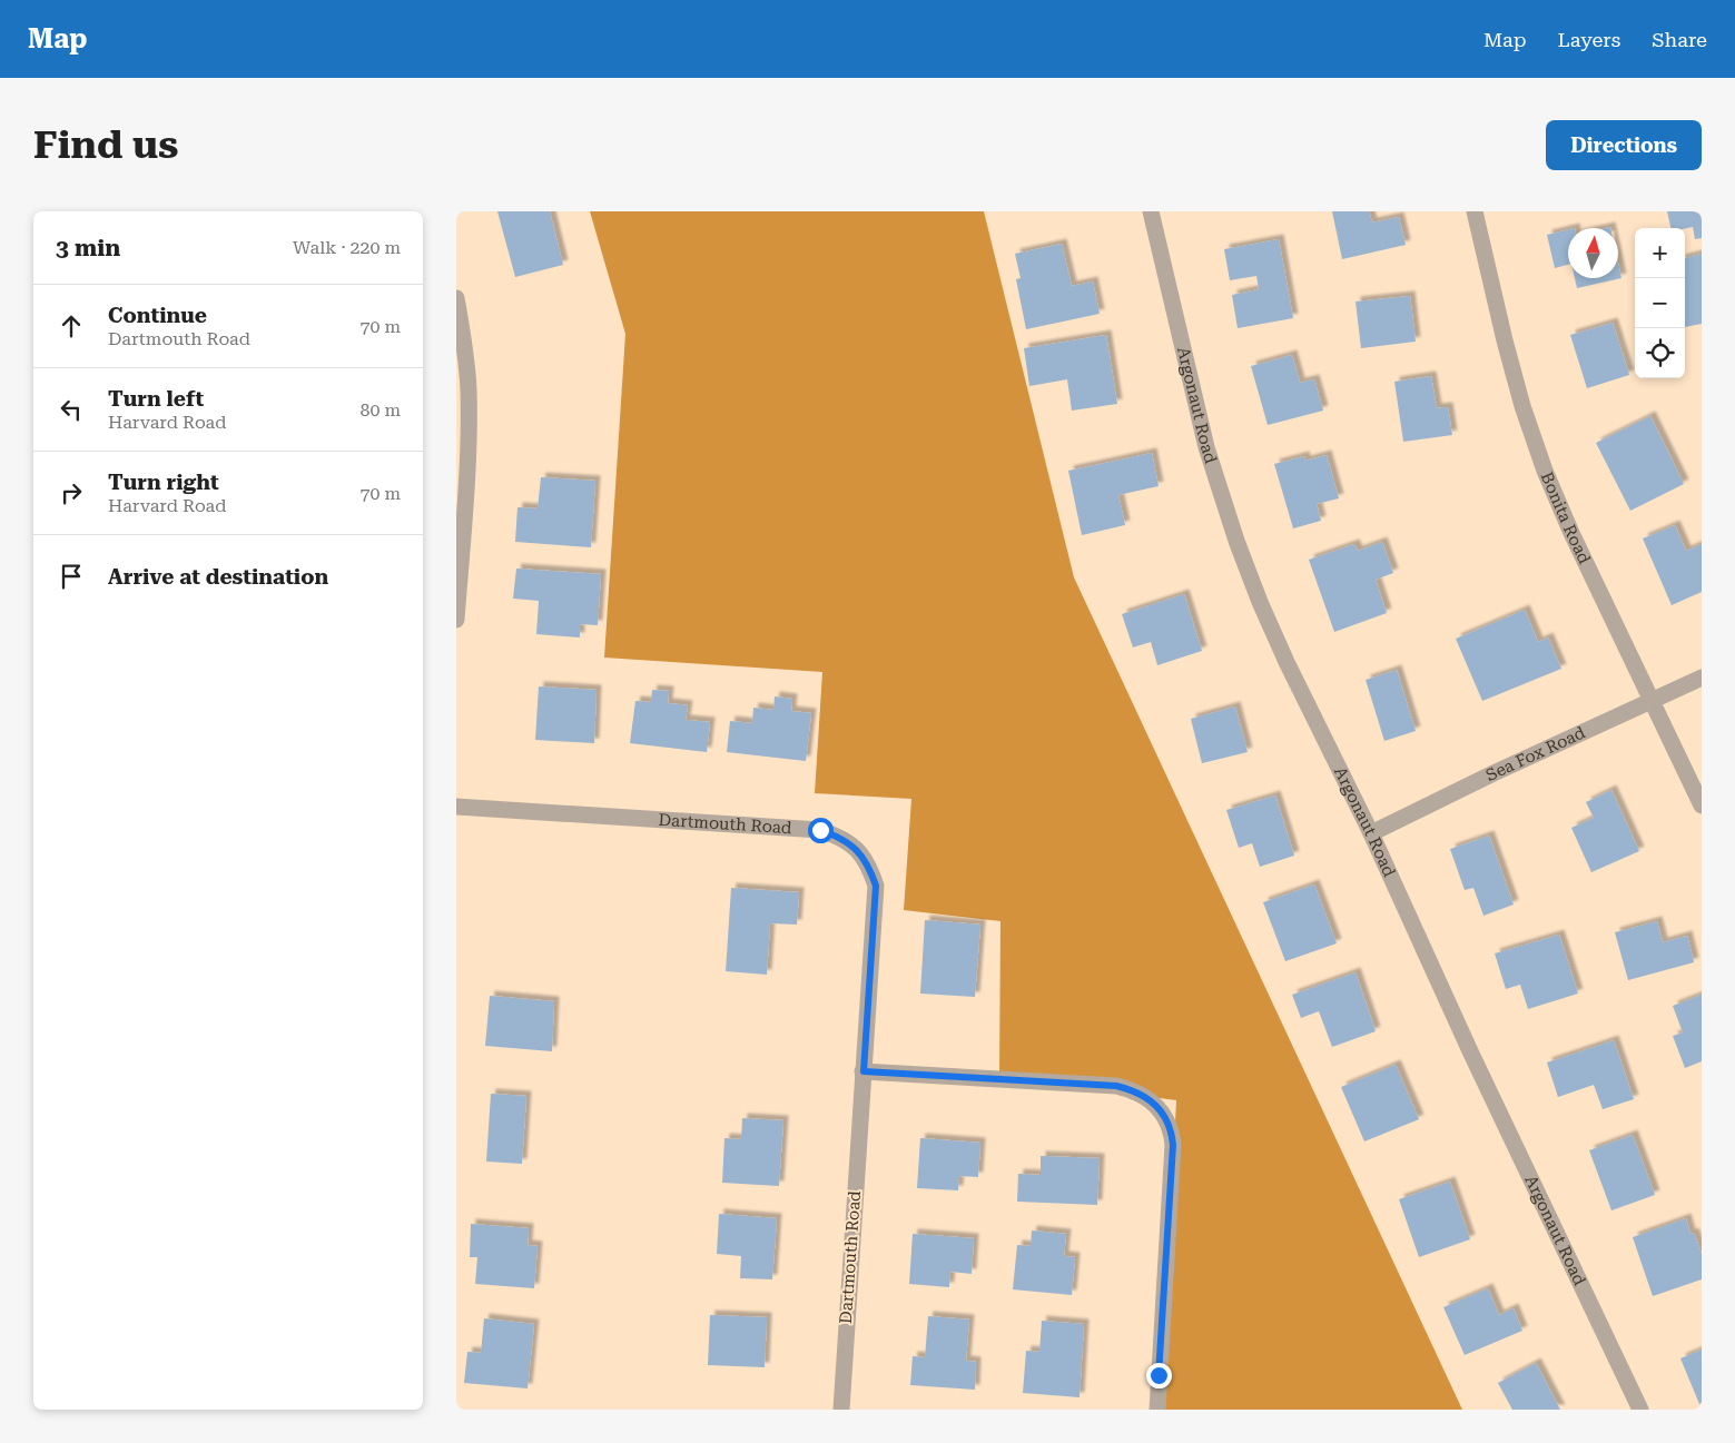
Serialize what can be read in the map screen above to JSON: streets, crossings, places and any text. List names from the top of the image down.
{
  "streets": {
    "street": [
      "Argonaut Road",
      "Bonita Road",
      "Sea Fox Road",
      "Dartmouth Road"
    ]
  },
  "crossings": [
    ["Argonaut Road", "Sea Fox Road"],
    ["Bonita Road", "Sea Fox Road"]
  ],
  "north": "top",
  "page": {
    "header": "Map",
    "nav": ["Map", "Layers", "Share"],
    "buttons": "Directions",
    "title": "Find us",
    "heading": ["3 min", "Walk · 220 m"],
    "map_buttons": ["+", "−"],
    "list": [
      ["Continue", "Dartmouth Road", "70 m"],
      ["Turn left", "Harvard Road", "80 m"],
      ["Turn right", "Harvard Road", "70 m"],
      "Arrive at destination"
    ]
  }
}
